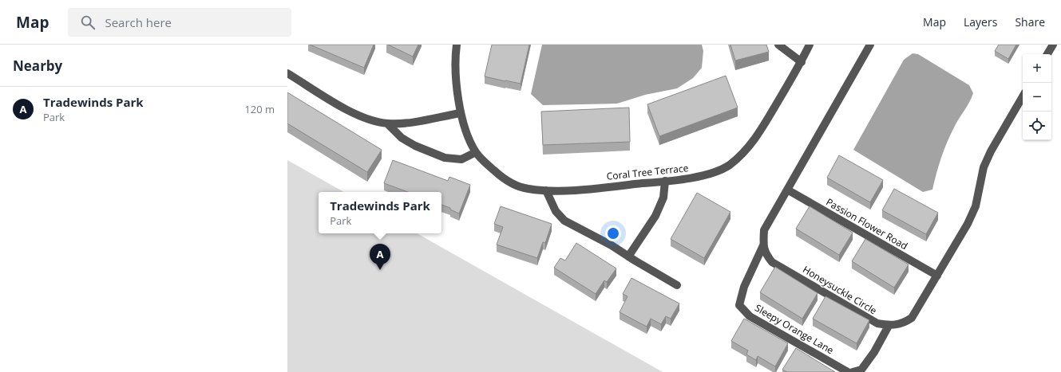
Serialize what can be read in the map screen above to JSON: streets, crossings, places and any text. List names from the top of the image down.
{
  "streets": {
    "street": [
      "Coral Tree Terrace",
      "Passion Flower Road",
      "Honeysuckle Circle",
      "Sleepy Orange Lane"
    ]
  },
  "crossings": [
    ["Passion Flower Road", "Honeysuckle Circle"],
    ["Honeysuckle Circle", "Sleepy Orange Lane"]
  ],
  "page": {
    "header": "Map",
    "search": "Search here",
    "nav": ["Map", "Layers", "Share"],
    "heading": "Nearby",
    "map_buttons": ["+", "−"],
    "list": [
      {
        "mark": "A",
        "name": "Tradewinds Park",
        "note": "Park",
        "value": "120 m"
      }
    ],
    "popup": ["Tradewinds Park", "Park"],
    "pins": "A"
  }
}
